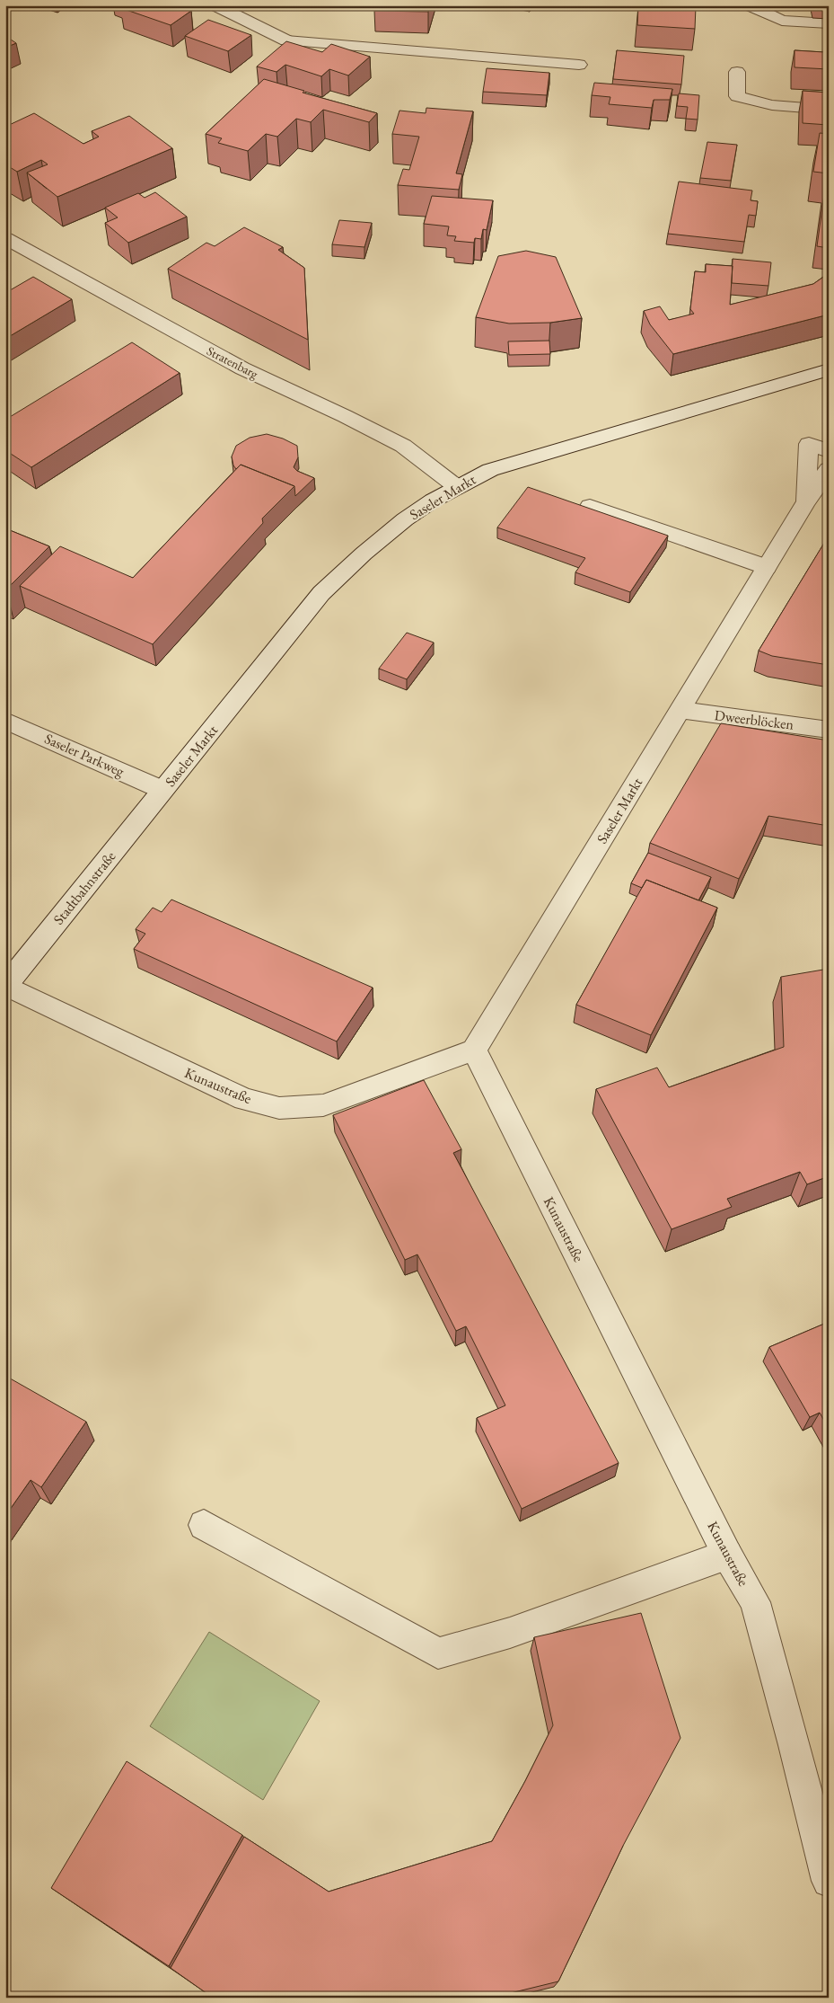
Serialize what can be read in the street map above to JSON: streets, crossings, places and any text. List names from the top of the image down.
{
  "streets": {
    "street": [
      "Stratenbarg",
      "Saseler Markt",
      "Dweerblöcken",
      "Saseler Parkweg",
      "Stadtbahnstraße",
      "Kunaustraße"
    ]
  },
  "crossings": [
    ["Stratenbarg", "Saseler Markt"],
    ["Saseler Markt", "Dweerblöcken"],
    ["Saseler Markt", "Saseler Parkweg"],
    ["Saseler Markt", "Stadtbahnstraße"],
    ["Saseler Markt", "Kunaustraße"],
    ["Saseler Parkweg", "Stadtbahnstraße"],
    ["Stadtbahnstraße", "Kunaustraße"]
  ]
}
